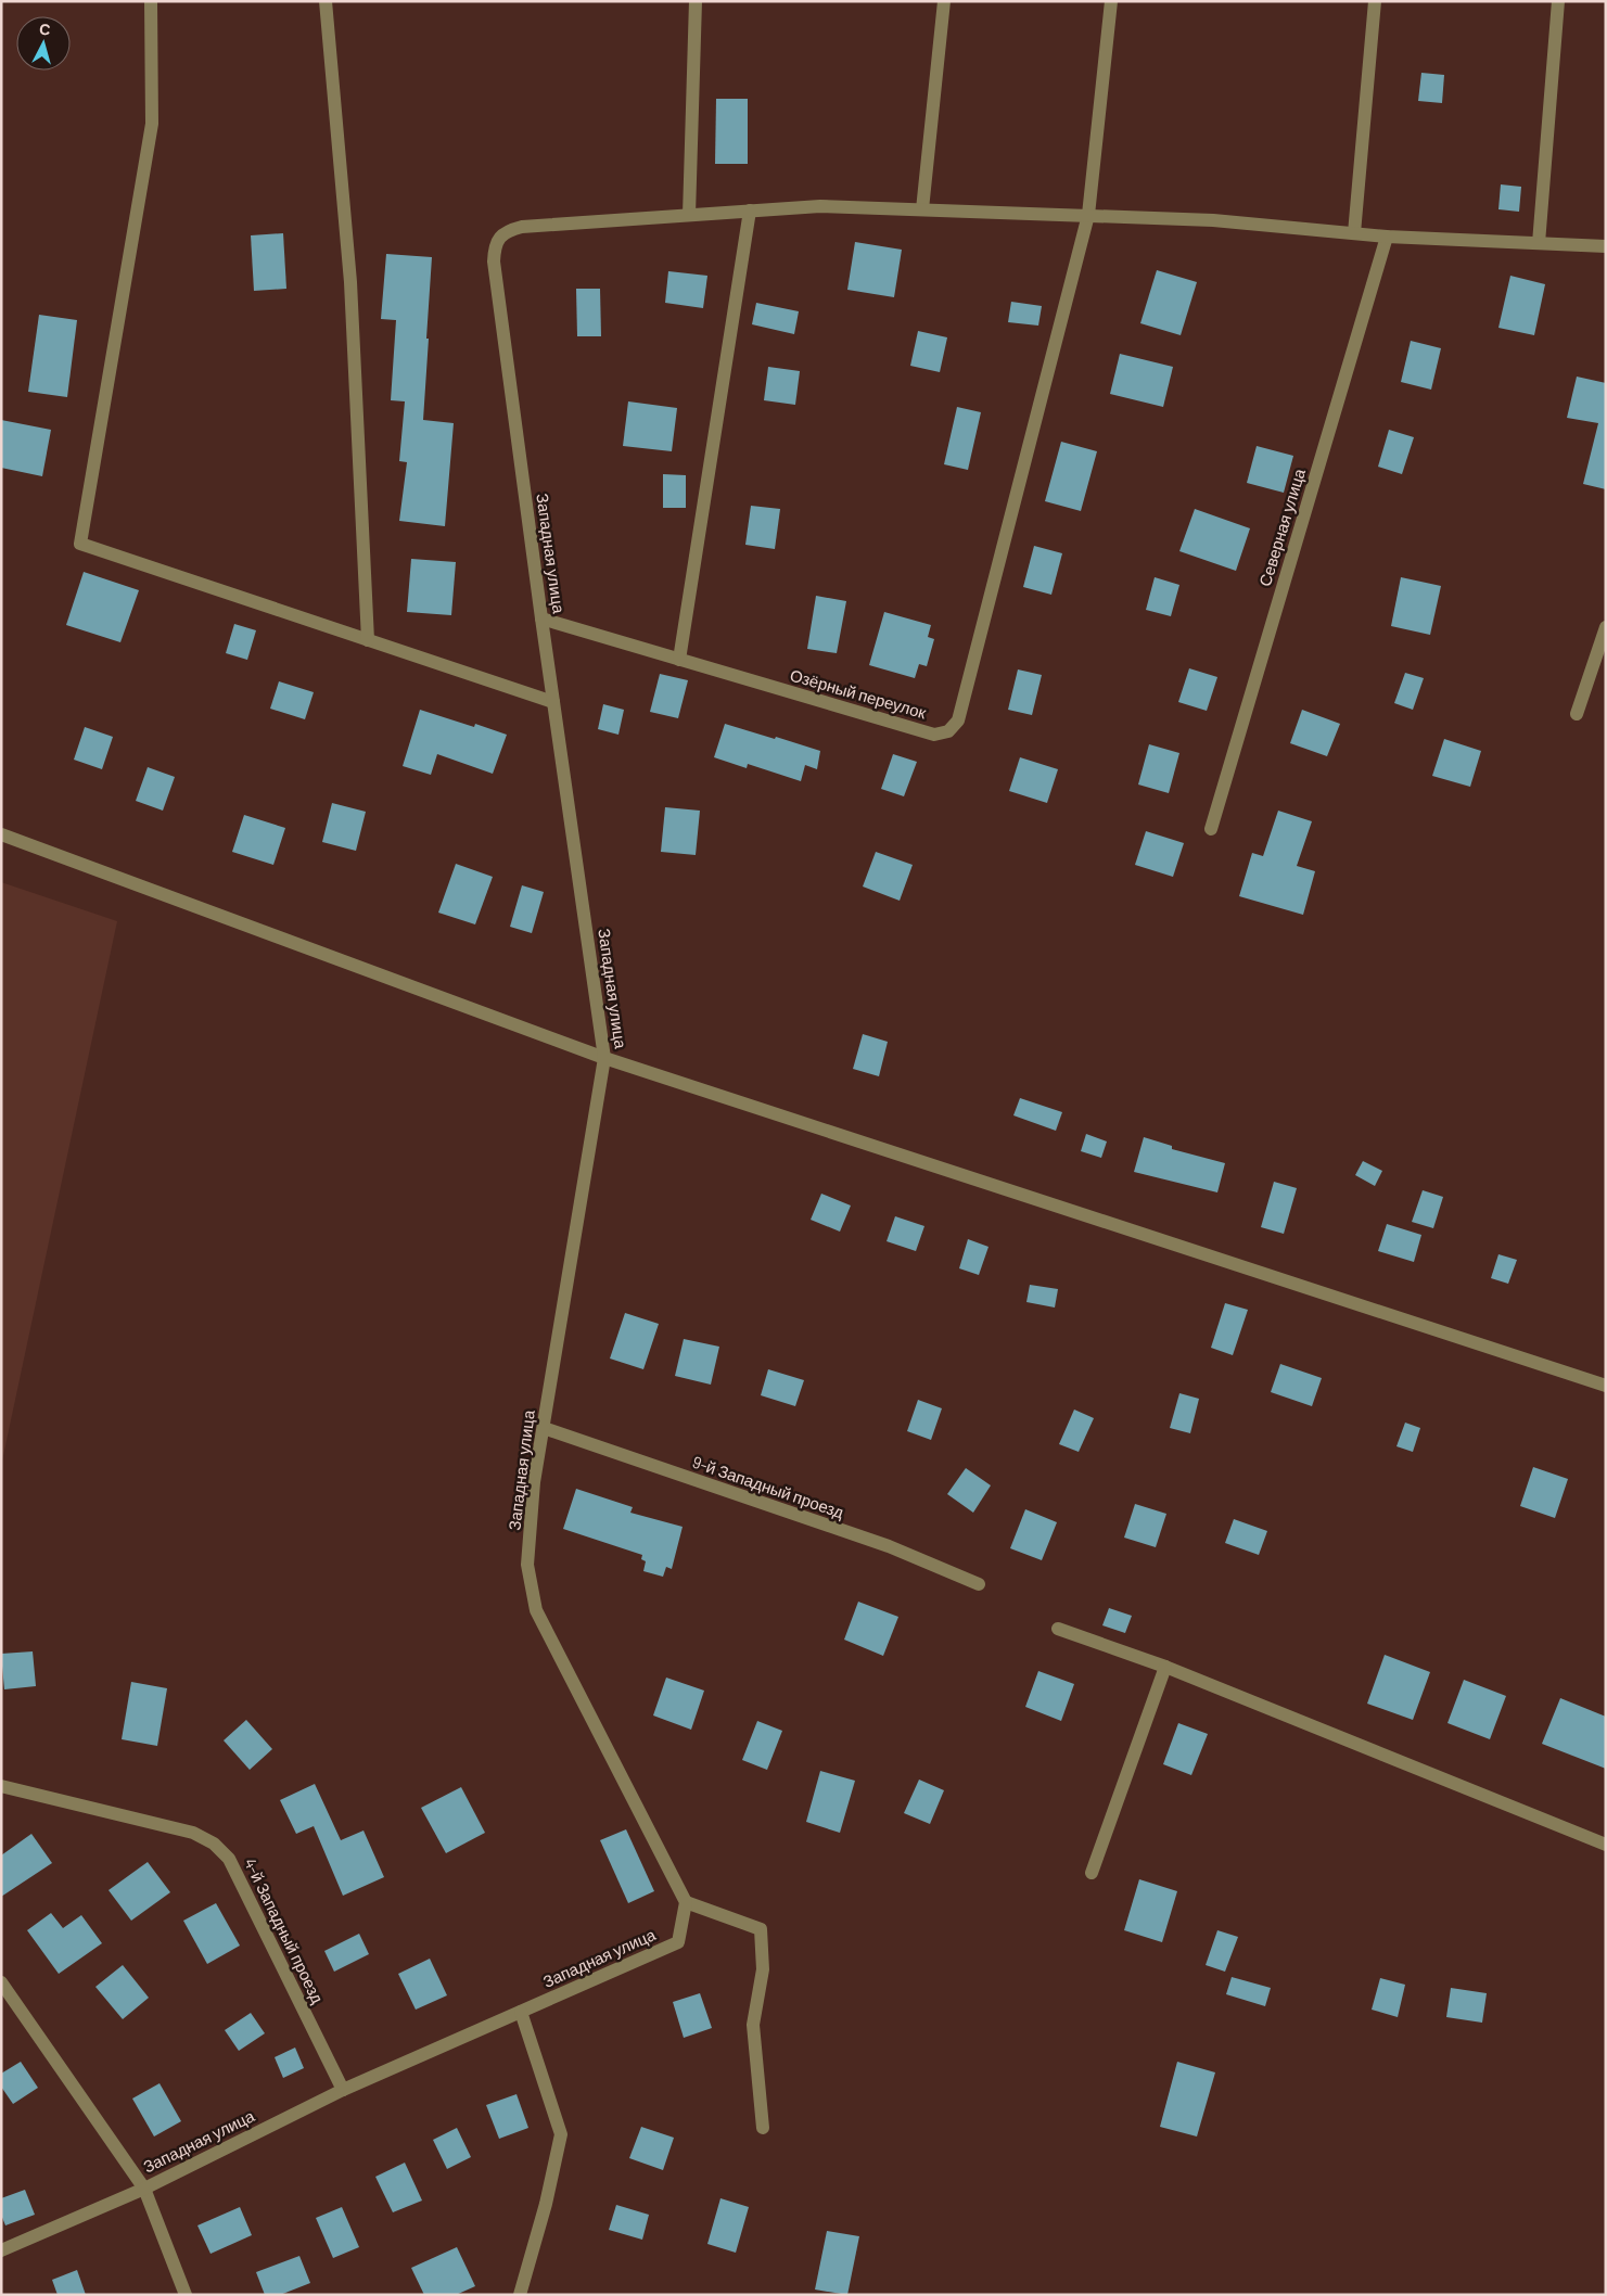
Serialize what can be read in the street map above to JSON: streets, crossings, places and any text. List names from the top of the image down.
{
  "streets": {
    "street": [
      "Северная улица",
      "Западная улица",
      "Озёрный переулок",
      "9-й Западный проезд",
      "4-й Западный проезд"
    ]
  },
  "crossings": [
    ["Западная улица", "Озёрный переулок"],
    ["Западная улица", "9-й Западный проезд"],
    ["Западная улица", "4-й Западный проезд"]
  ],
  "north": "top"
}
